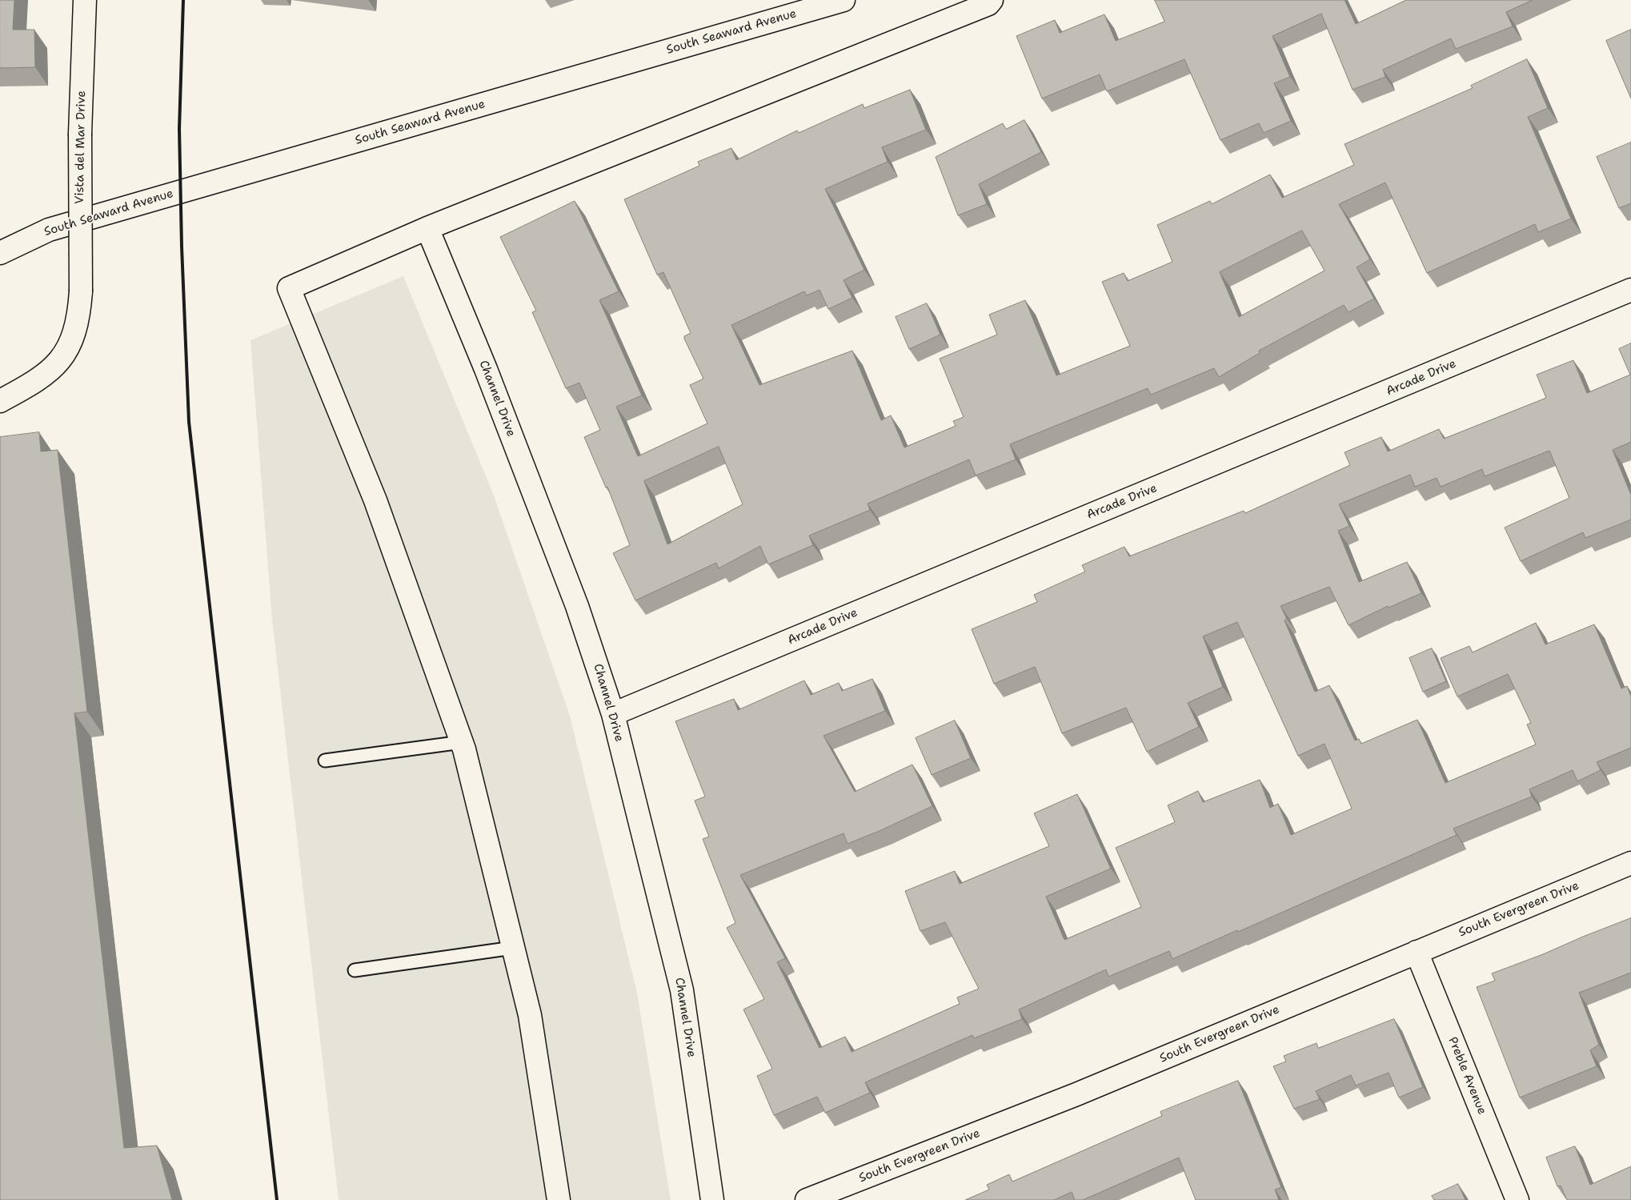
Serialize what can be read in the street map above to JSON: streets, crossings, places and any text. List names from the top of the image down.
{
  "streets": {
    "street": [
      "South Seaward Avenue",
      "Vista del Mar Drive",
      "Arcade Drive",
      "Channel Drive",
      "South Evergreen Drive",
      "Preble Avenue"
    ]
  },
  "crossings": [
    ["Arcade Drive", "Channel Drive"],
    ["South Evergreen Drive", "Preble Avenue"]
  ]
}
